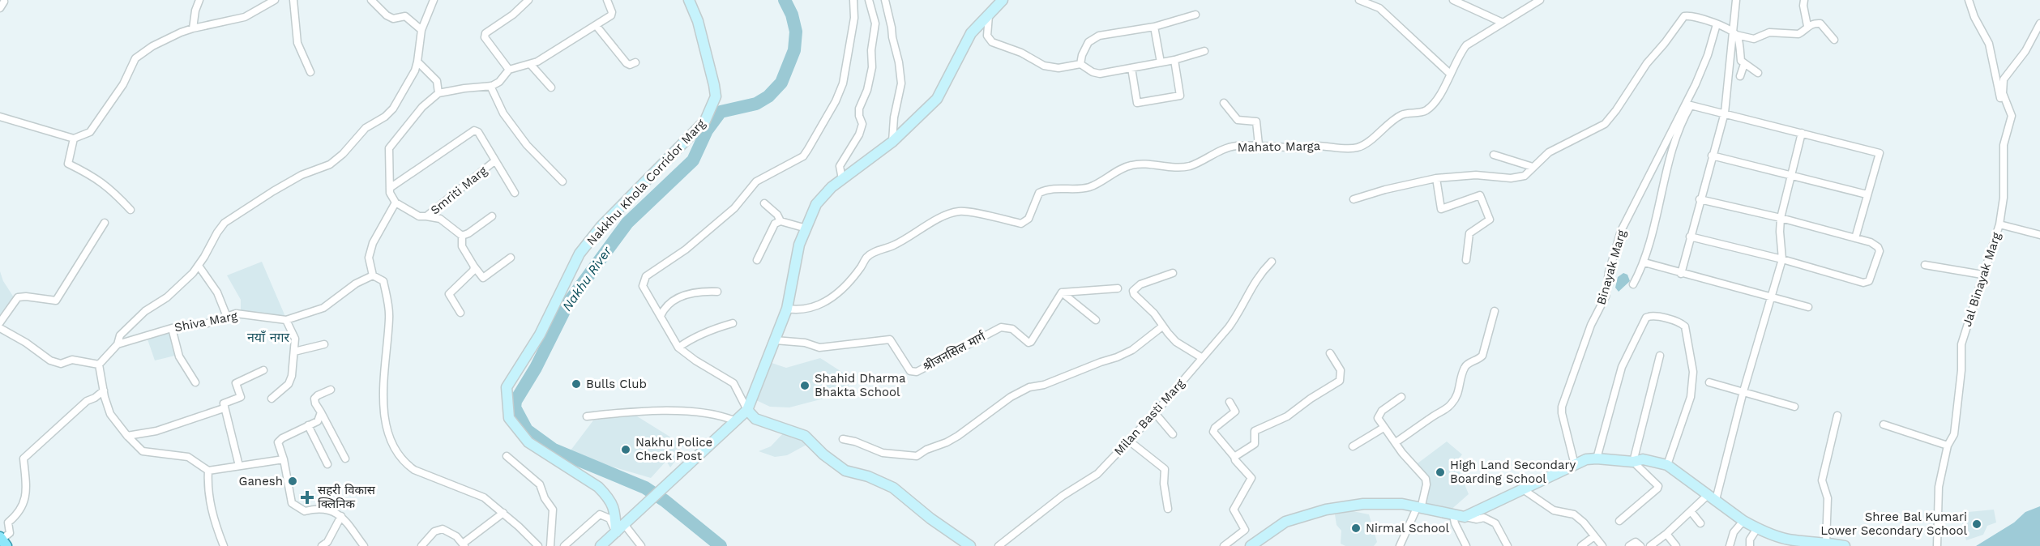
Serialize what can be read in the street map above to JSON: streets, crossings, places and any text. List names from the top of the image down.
{
  "streets": {
    "street": [
      "Mahato Marga",
      "Nakkhu Khola Corridor Marg",
      "Smriti Marg",
      "Binayak Marg",
      "Jal Binayak Marg",
      "Shiva Marg",
      "श्रीजनसिल मार्ग",
      "Milan Basti Marg"
    ]
  },
  "districts": ["नयाँ नगर"],
  "water": ["Nakhu River"],
  "places": {
    "other": [
      "Bulls Club",
      "Shahid Dharma Bhakta School",
      "Nakhu Police Check Post",
      "High Land Secondary Boarding School",
      "Ganesh",
      "Shree Bal Kumari Lower Secondary School",
      "Nirmal School"
    ],
    "health": ["सहरी विकास क्लिनिक"]
  }
}
